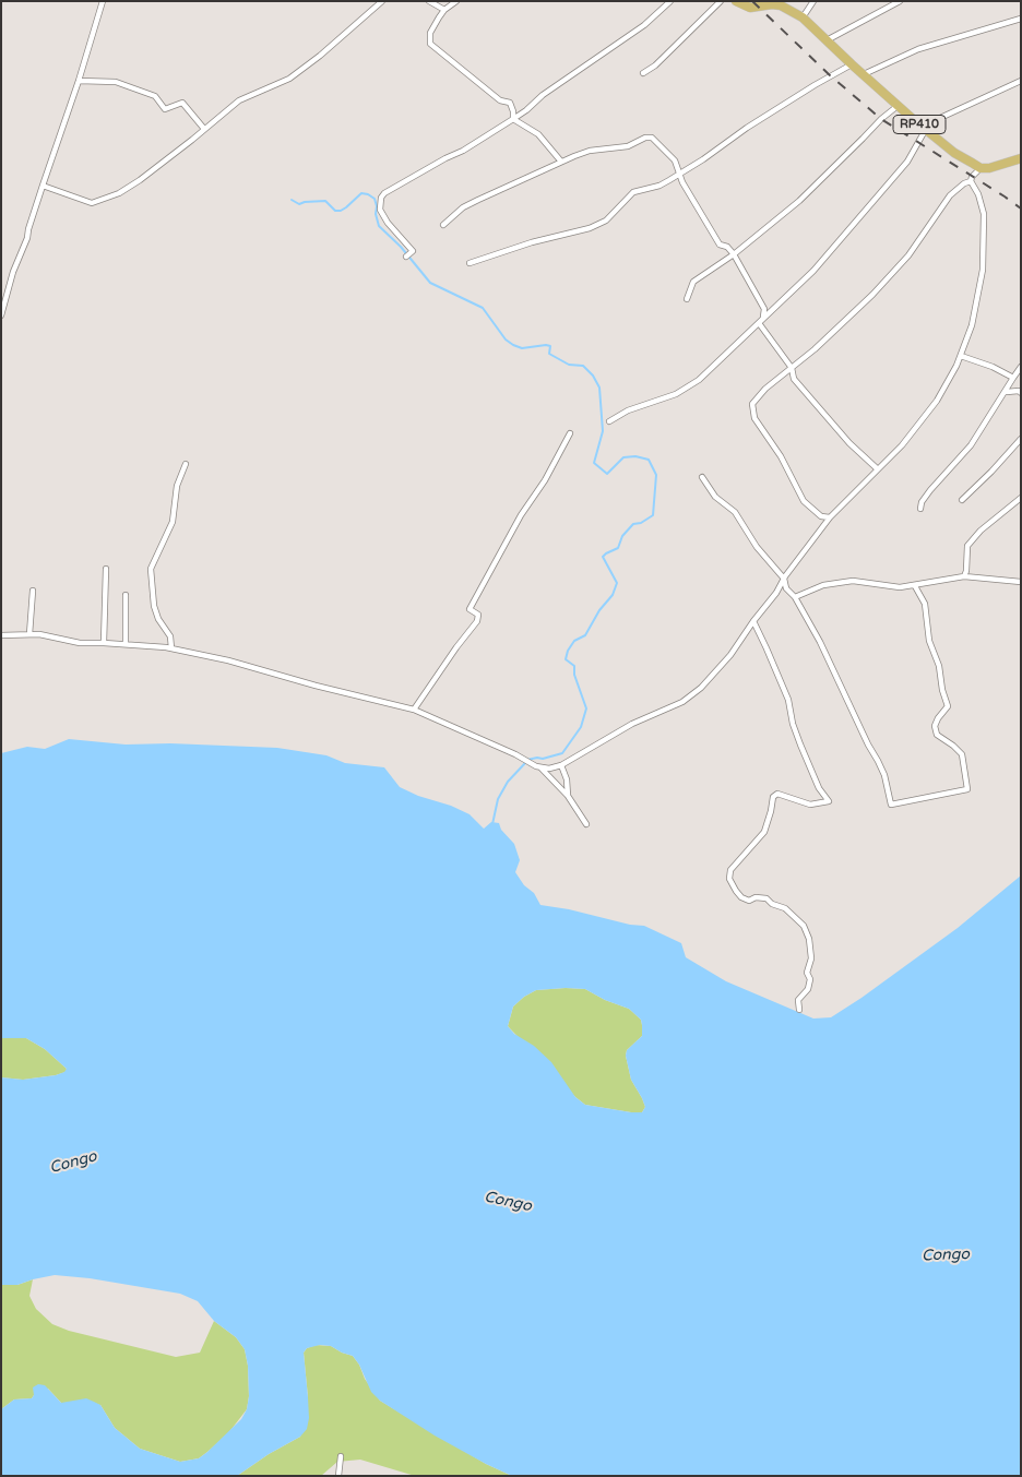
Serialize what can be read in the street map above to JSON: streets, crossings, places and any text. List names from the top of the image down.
{
  "streets": {
    "main road": ["RP410"]
  },
  "water": ["Congo"]
}
